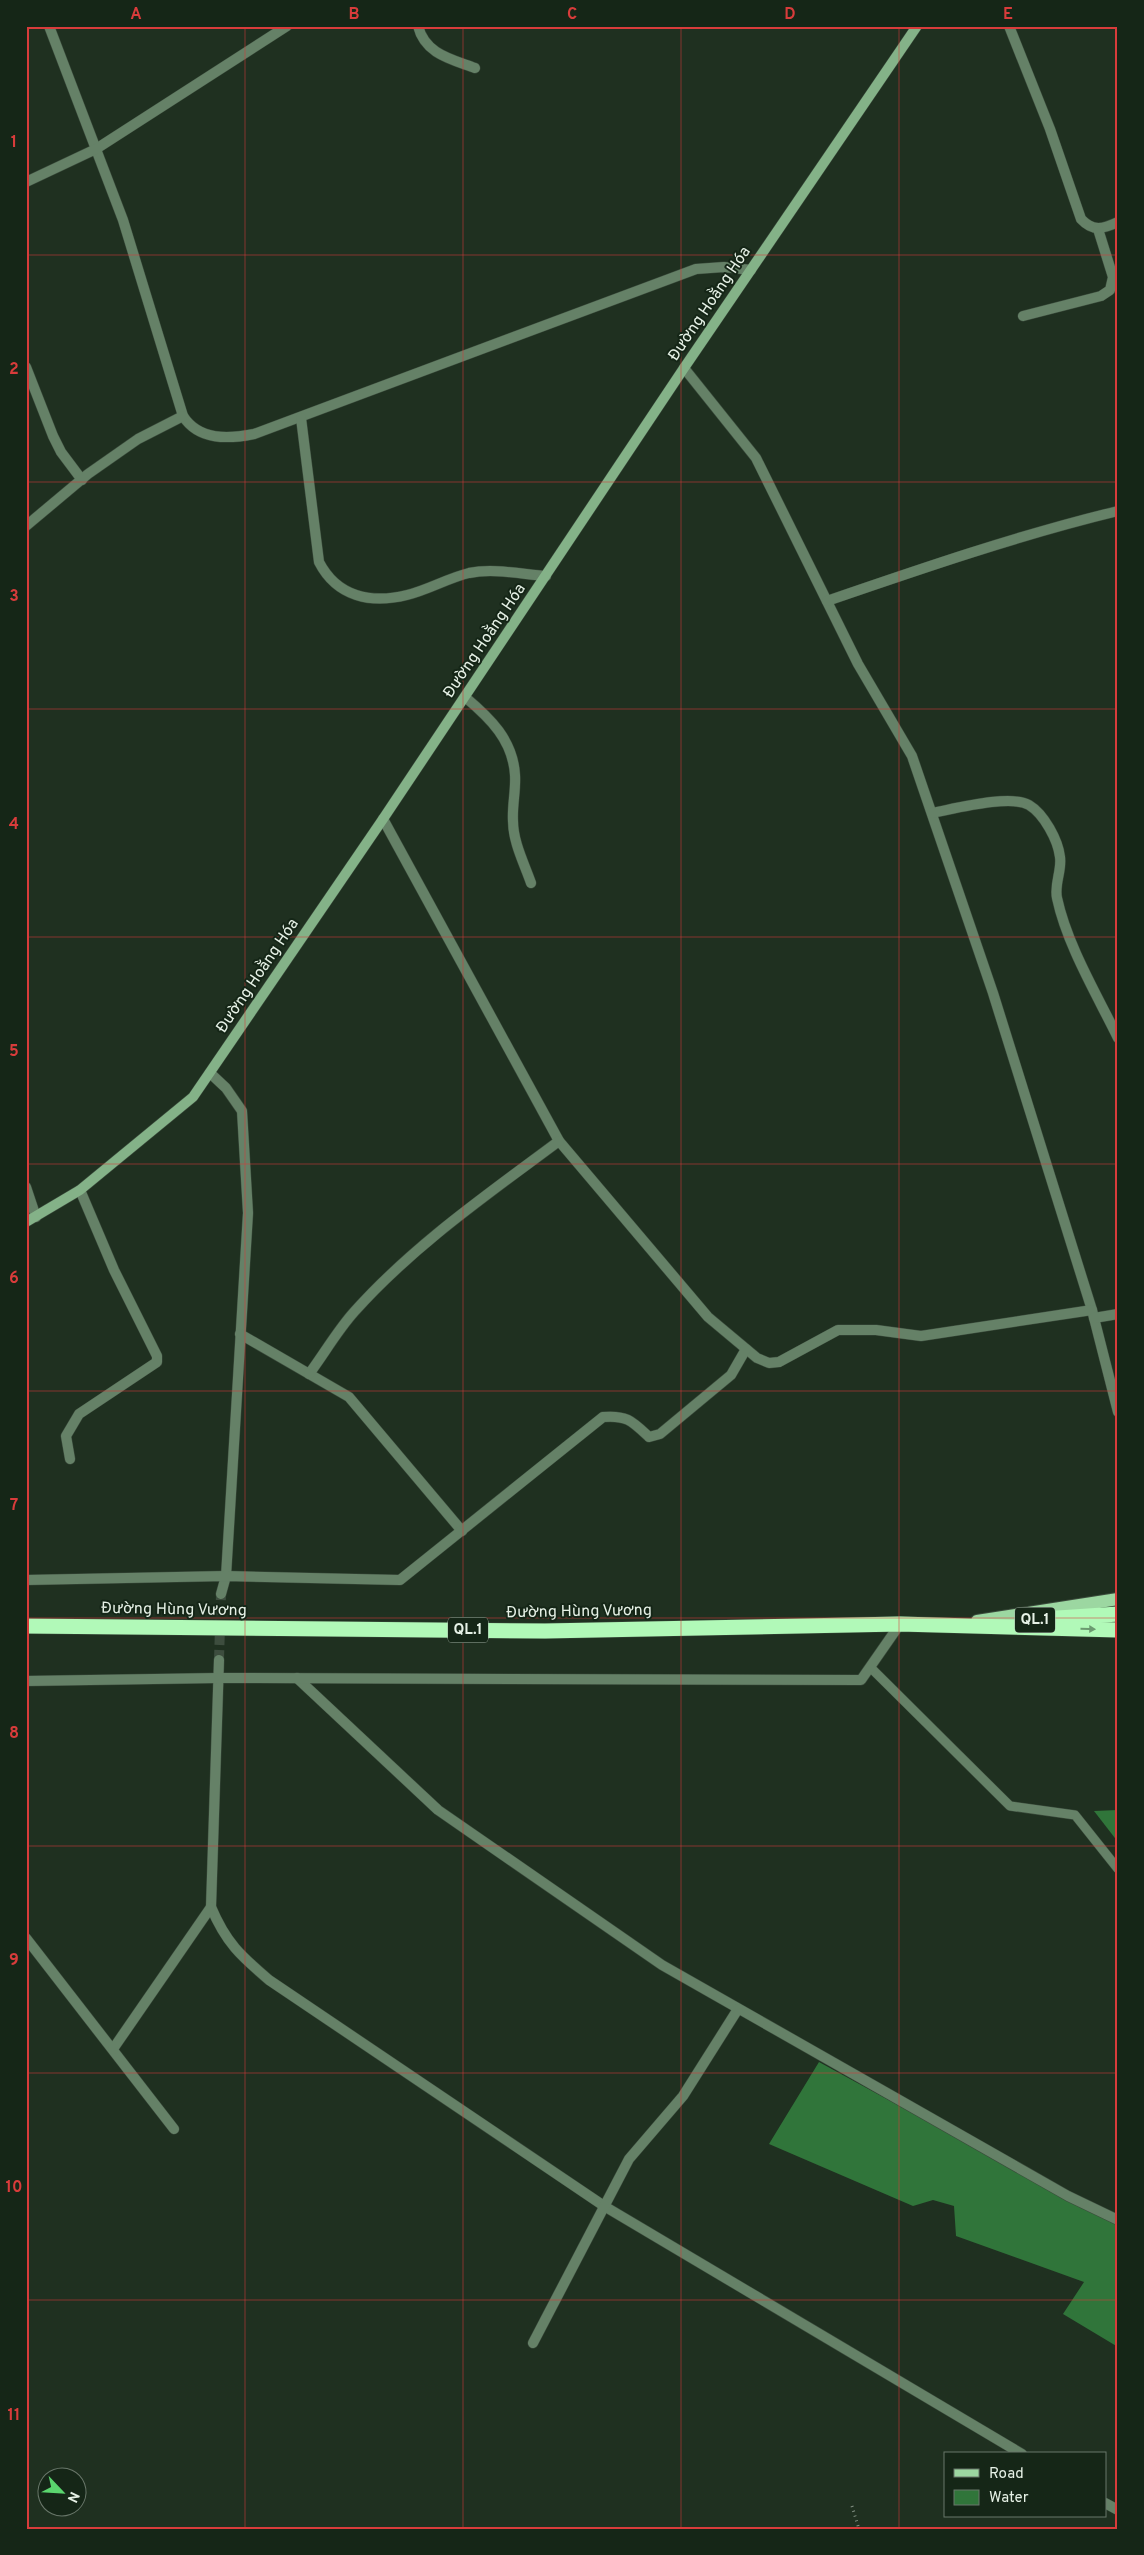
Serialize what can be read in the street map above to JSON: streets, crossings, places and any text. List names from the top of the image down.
{
  "streets": {
    "highway": ["Đường Hùng Vương", "QL.1"],
    "main road": ["Đường Hoằng Hóa"]
  },
  "legend": ["Road", "Water"],
  "north": "bottom right",
  "grid": {
    "columns": [
      "A",
      "B",
      "C",
      "D",
      "E"
    ],
    "rows": [
      "1",
      "2",
      "3",
      "4",
      "5",
      "6",
      "7",
      "8",
      "9",
      "10",
      "11"
    ]
  }
}
